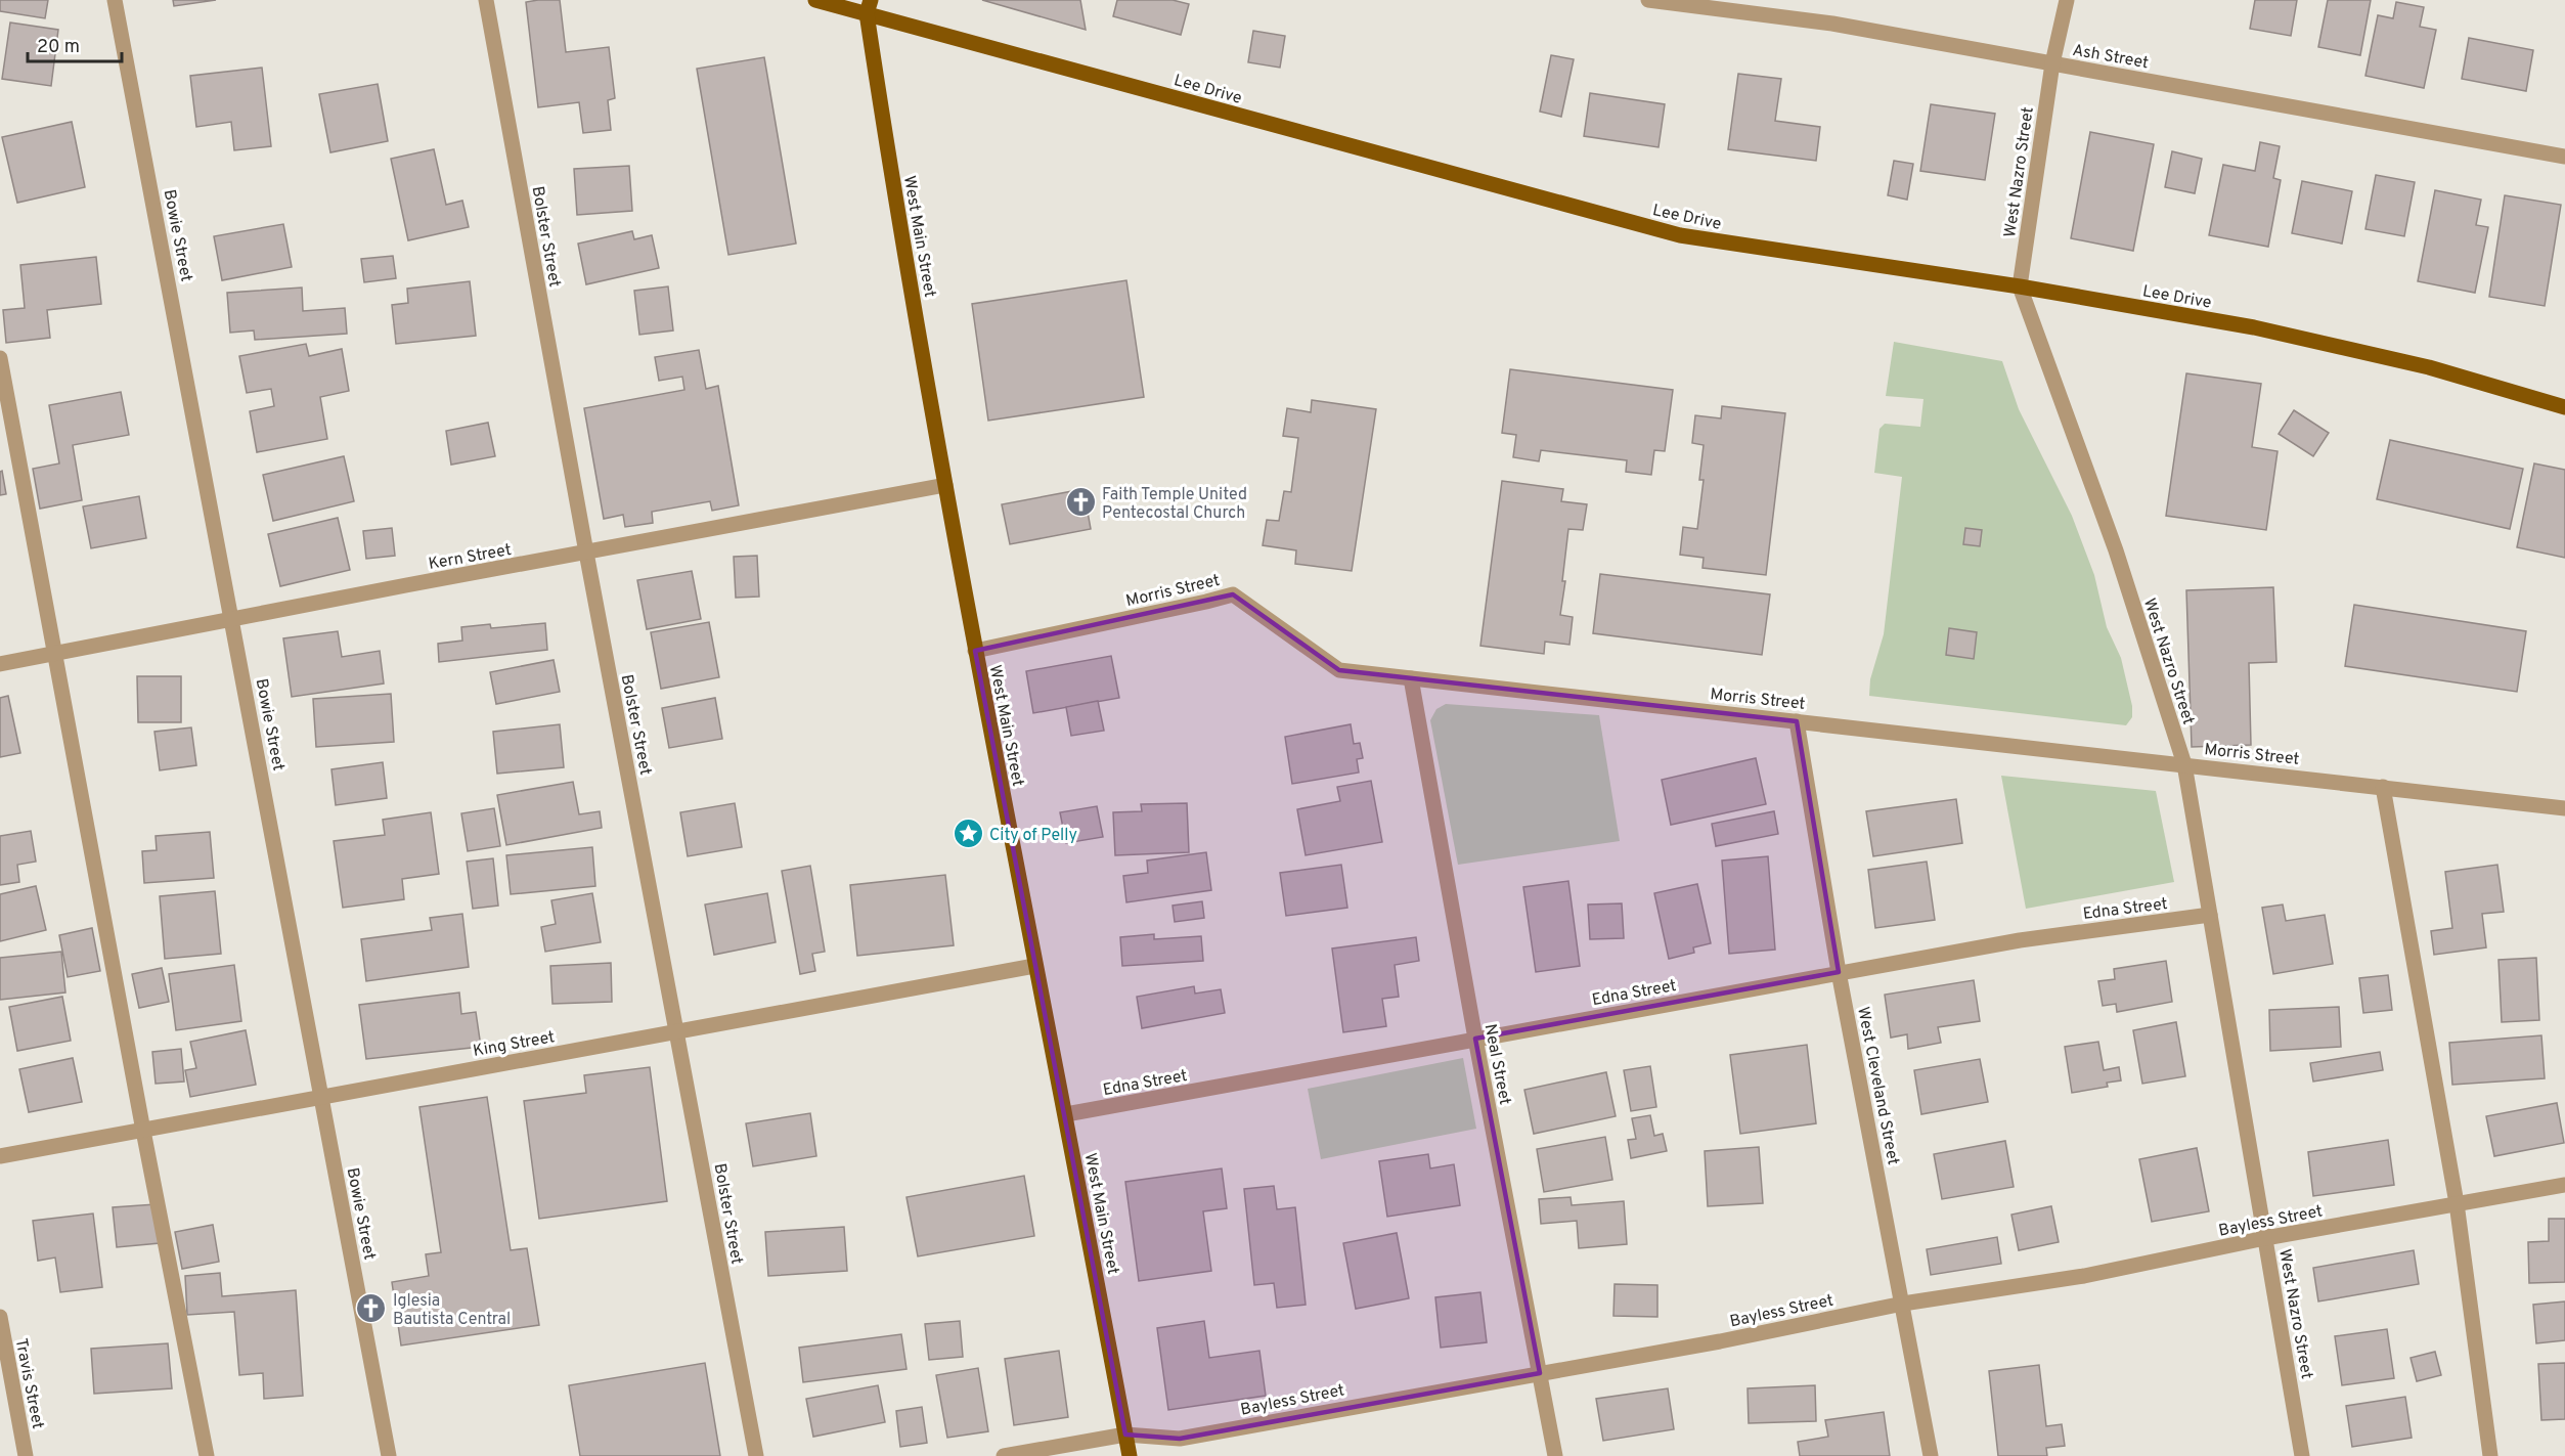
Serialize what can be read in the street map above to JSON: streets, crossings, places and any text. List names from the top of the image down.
{
  "streets": {
    "main road": ["Lee Drive", "West Main Street"],
    "street": [
      "Ash Street",
      "West Nazro Street",
      "Bowie Street",
      "Bolster Street",
      "Kern Street",
      "Morris Street",
      "Edna Street",
      "King Street",
      "Neal Street",
      "West Cleveland Street",
      "Bayless Street",
      "Travis Street"
    ]
  },
  "crossings": [
    ["Ash Street", "West Nazro Street"],
    ["Lee Drive", "West Nazro Street"],
    ["Lee Drive", "West Main Street"],
    ["West Nazro Street", "Morris Street"],
    ["West Nazro Street", "Edna Street"],
    ["West Nazro Street", "Bayless Street"],
    ["Bowie Street", "Kern Street"],
    ["Bowie Street", "King Street"],
    ["Bolster Street", "Kern Street"],
    ["Bolster Street", "King Street"],
    ["West Main Street", "Kern Street"],
    ["West Main Street", "Morris Street"],
    ["West Main Street", "Edna Street"],
    ["West Main Street", "King Street"],
    ["West Main Street", "Bayless Street"],
    ["Morris Street", "Neal Street"],
    ["Morris Street", "West Cleveland Street"],
    ["Edna Street", "Neal Street"],
    ["Edna Street", "West Cleveland Street"],
    ["Neal Street", "Bayless Street"],
    ["West Cleveland Street", "Bayless Street"]
  ],
  "places": {
    "church": ["Faith Temple United Pentecostal Church", "Iglesia Bautista Central"],
    "place": ["City of Pelly"]
  },
  "scale_bar": "20 m"
}
